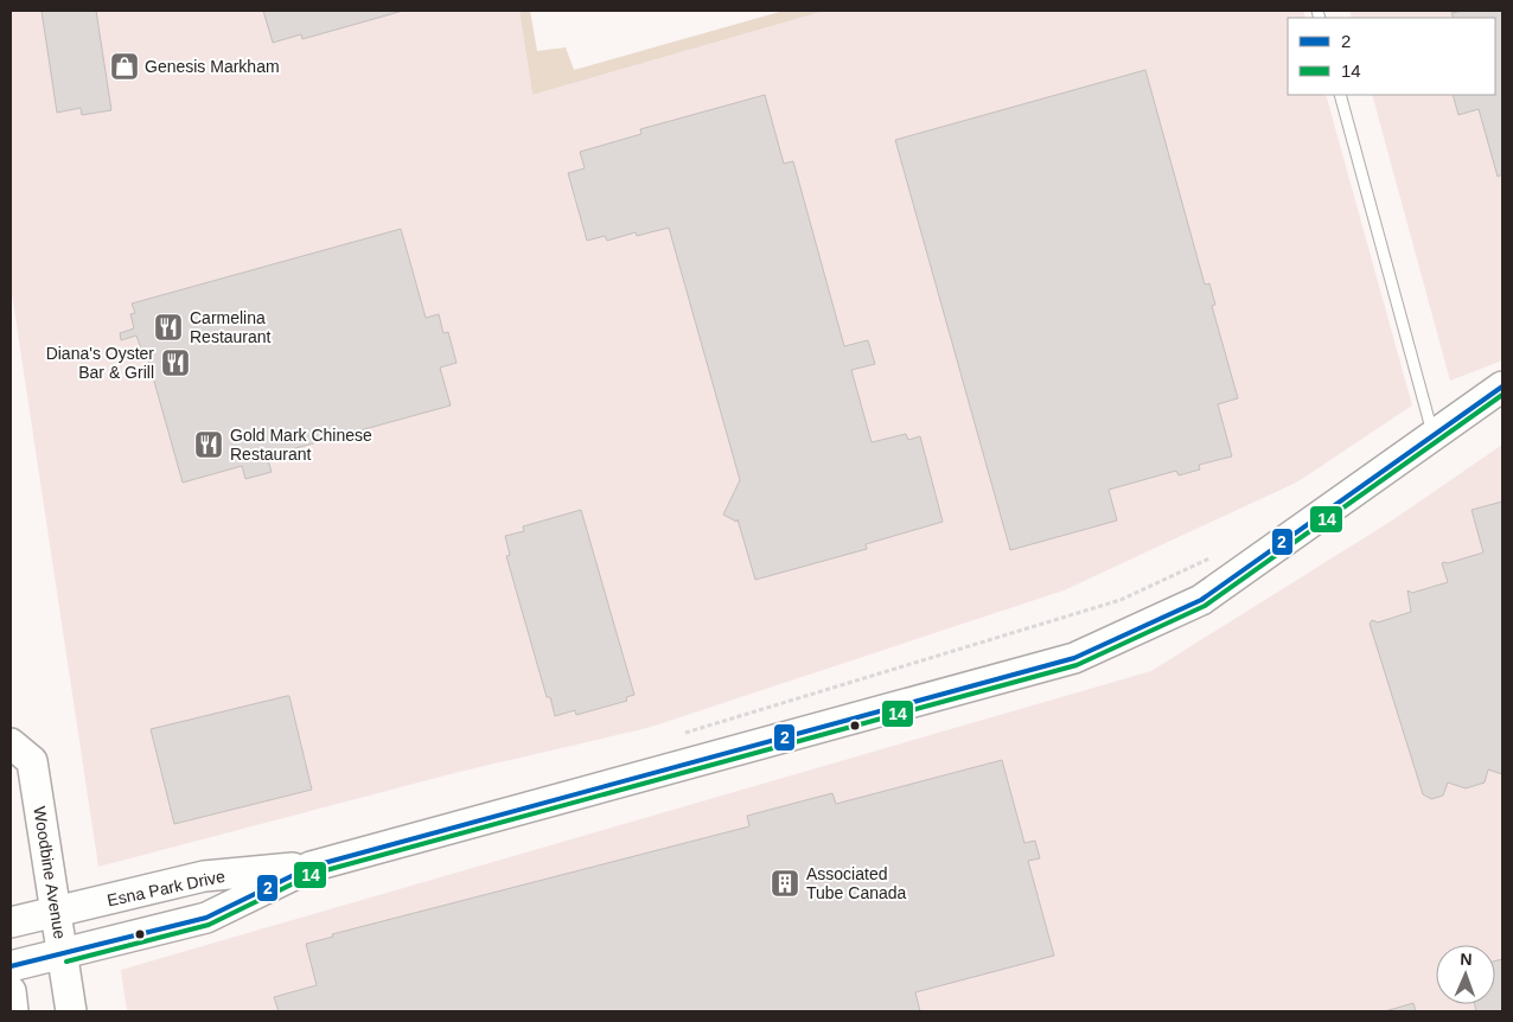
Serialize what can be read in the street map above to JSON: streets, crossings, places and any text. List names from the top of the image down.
{
  "streets": {
    "main road": ["Woodbine Avenue", "Esna Park Drive"]
  },
  "crossings": [
    ["Woodbine Avenue", "Esna Park Drive"]
  ],
  "places": {
    "shop": ["Genesis Markham"],
    "restaurant": ["Carmelina Restaurant", "Diana's Oyster Bar & Grill", "Gold Mark Chinese Restaurant"],
    "building": ["Associated Tube Canada"]
  },
  "lines": ["transit line 2", "transit line 14"],
  "legend": ["2", "14"],
  "north": "top"
}
